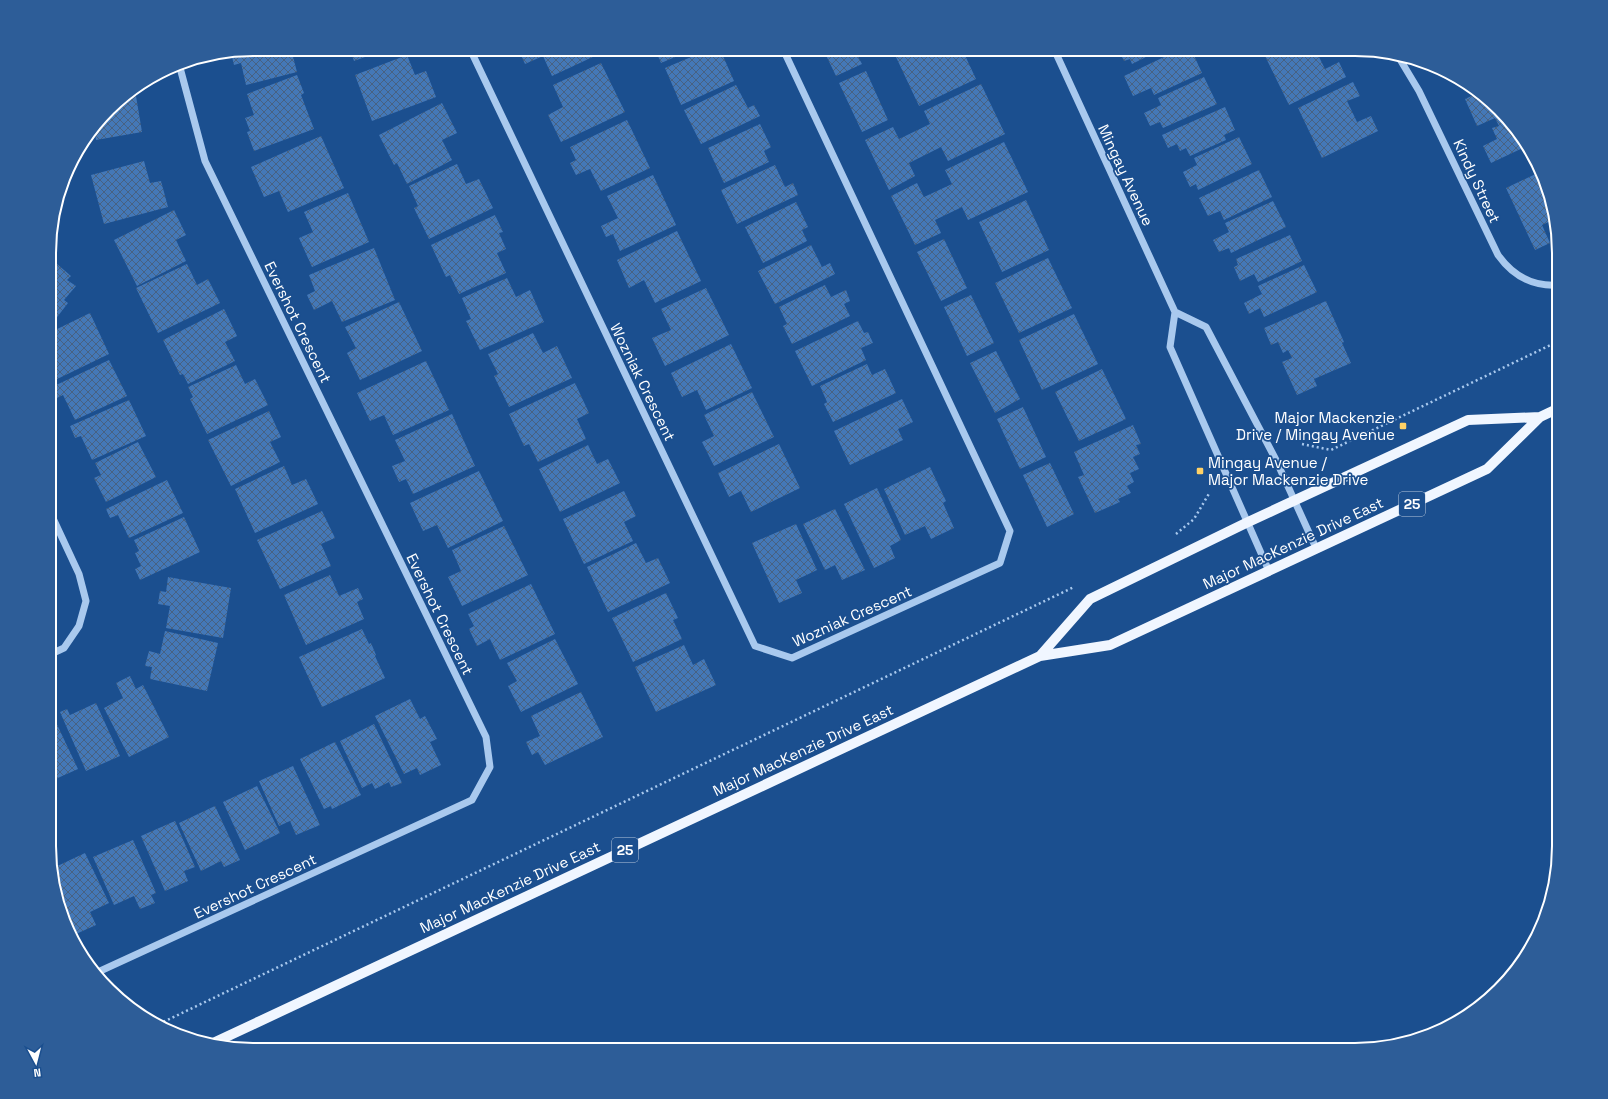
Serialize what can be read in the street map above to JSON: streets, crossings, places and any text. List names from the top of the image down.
{
  "streets": {
    "main road": ["25", "Major MacKenzie Drive East"],
    "street": [
      "Mingay Avenue",
      "Kindy Street",
      "Evershot Crescent",
      "Wozniak Crescent"
    ]
  },
  "places": {
    "transit": ["Major Mackenzie Drive / Mingay Avenue", "Mingay Avenue / Major Mackenzie Drive"]
  },
  "north": "bottom"
}
